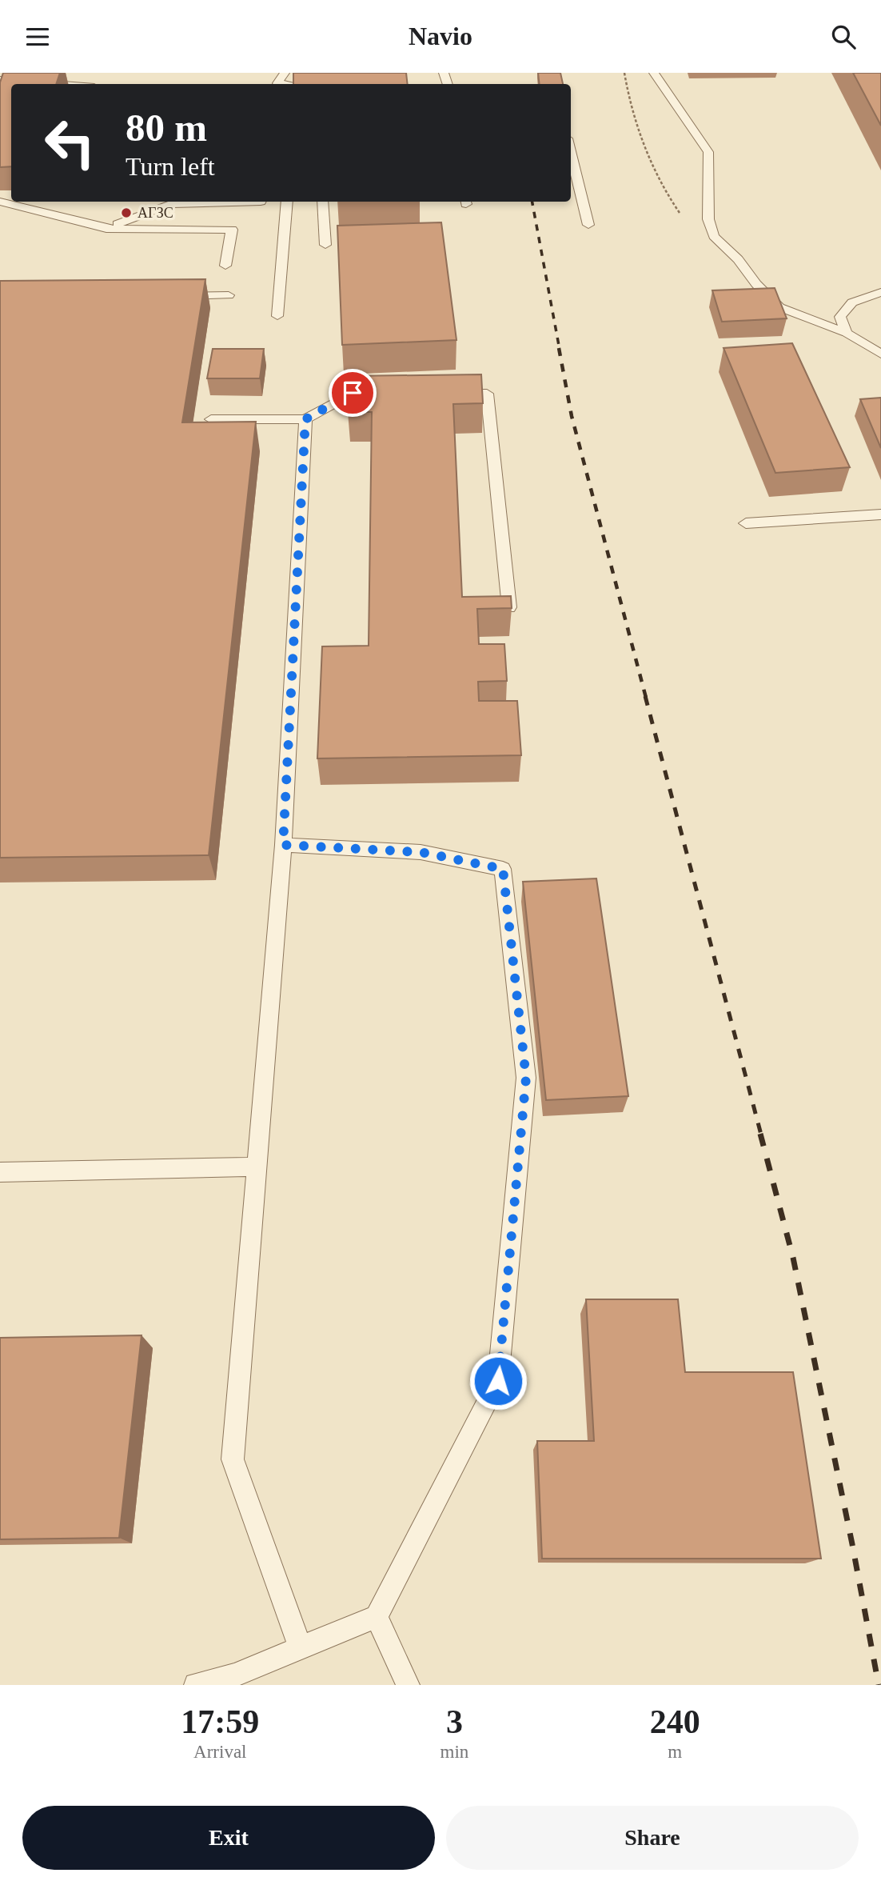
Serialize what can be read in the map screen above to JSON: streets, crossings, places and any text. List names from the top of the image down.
{
  "places": ["АГЗС"],
  "page": {
    "header": "Navio",
    "turn": ["80 m", "Turn left"],
    "eta": [
      "17:59",
      "Arrival",
      "3",
      "min",
      "240",
      "m"
    ],
    "buttons": ["Exit", "Share"]
  }
}
